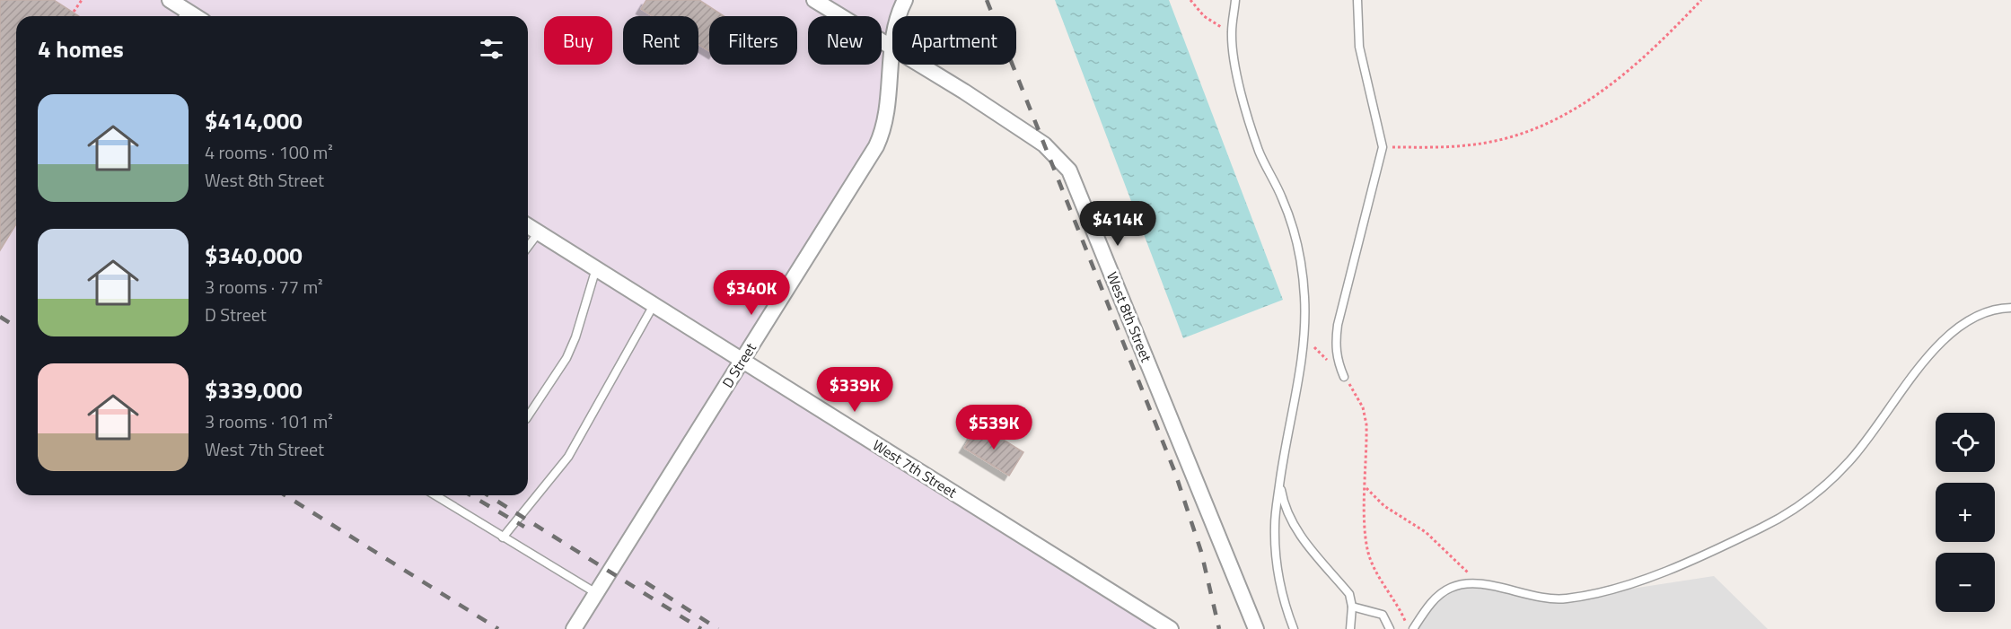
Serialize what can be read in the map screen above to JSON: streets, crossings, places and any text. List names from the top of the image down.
{
  "streets": {
    "street": ["West 8th Street", "D Street", "West 7th Street"]
  },
  "crossings": [
    ["West 8th Street", "D Street"],
    ["D Street", "West 7th Street"]
  ],
  "page": {
    "chip": [
      "Buy",
      "Rent",
      "Filters",
      "New",
      "Apartment"
    ],
    "heading": "4 homes",
    "list": [
      {
        "name": "$414,000",
        "note": "4 rooms · 100 m² · West 8th Street"
      },
      {
        "name": "$340,000",
        "note": "3 rooms · 77 m² · D Street"
      },
      {
        "name": "$339,000",
        "note": "3 rooms · 101 m² · West 7th Street"
      }
    ],
    "price": [
      "$414K",
      "$340K",
      "$339K",
      "$539K"
    ],
    "map_buttons": ["+", "−"]
  }
}
